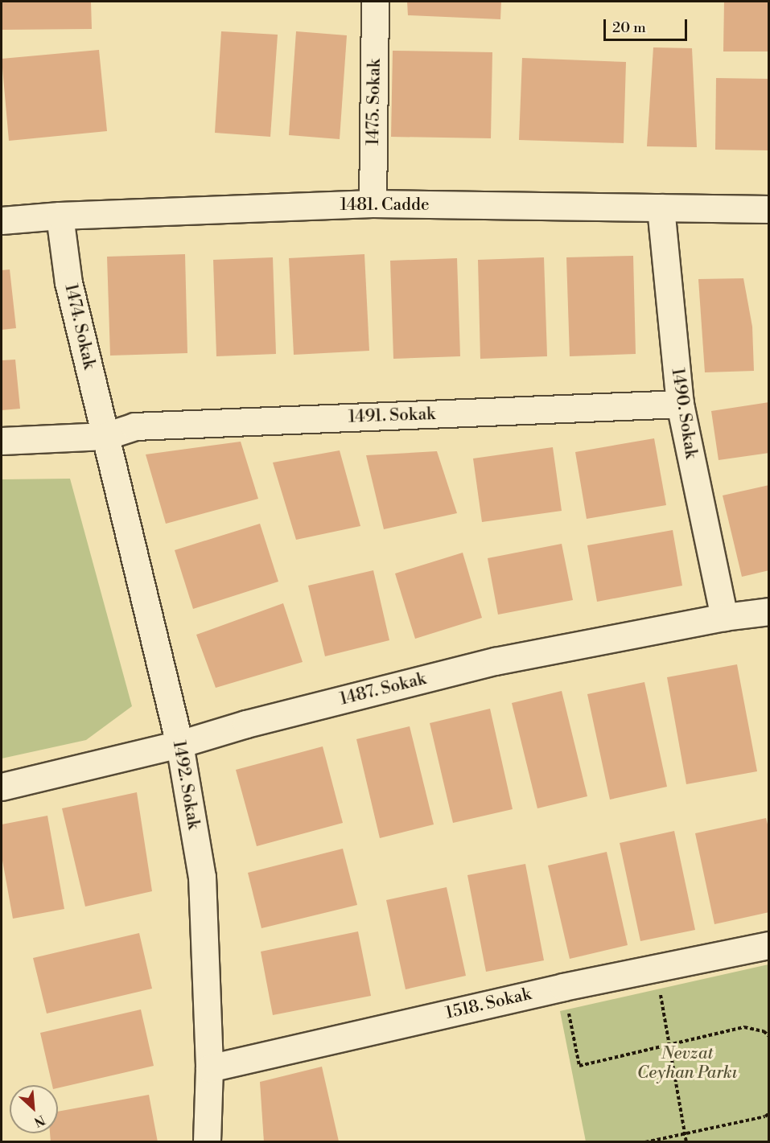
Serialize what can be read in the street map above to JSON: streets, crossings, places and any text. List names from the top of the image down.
{
  "streets": {
    "street": [
      "1475. Sokak",
      "1481. Cadde",
      "1474. Sokak",
      "1490. Sokak",
      "1491. Sokak",
      "1487. Sokak",
      "1492. Sokak",
      "1518. Sokak"
    ]
  },
  "crossings": [
    ["1475. Sokak", "1481. Cadde"],
    ["1481. Cadde", "1474. Sokak"],
    ["1481. Cadde", "1490. Sokak"],
    ["1474. Sokak", "1491. Sokak"],
    ["1474. Sokak", "1492. Sokak"],
    ["1490. Sokak", "1491. Sokak"],
    ["1490. Sokak", "1487. Sokak"],
    ["1491. Sokak", "1492. Sokak"],
    ["1487. Sokak", "1492. Sokak"],
    ["1492. Sokak", "1518. Sokak"]
  ],
  "parks": ["Nevzat Ceyhan Parkı"],
  "scale_bar": "20 m",
  "north": "bottom right"
}
